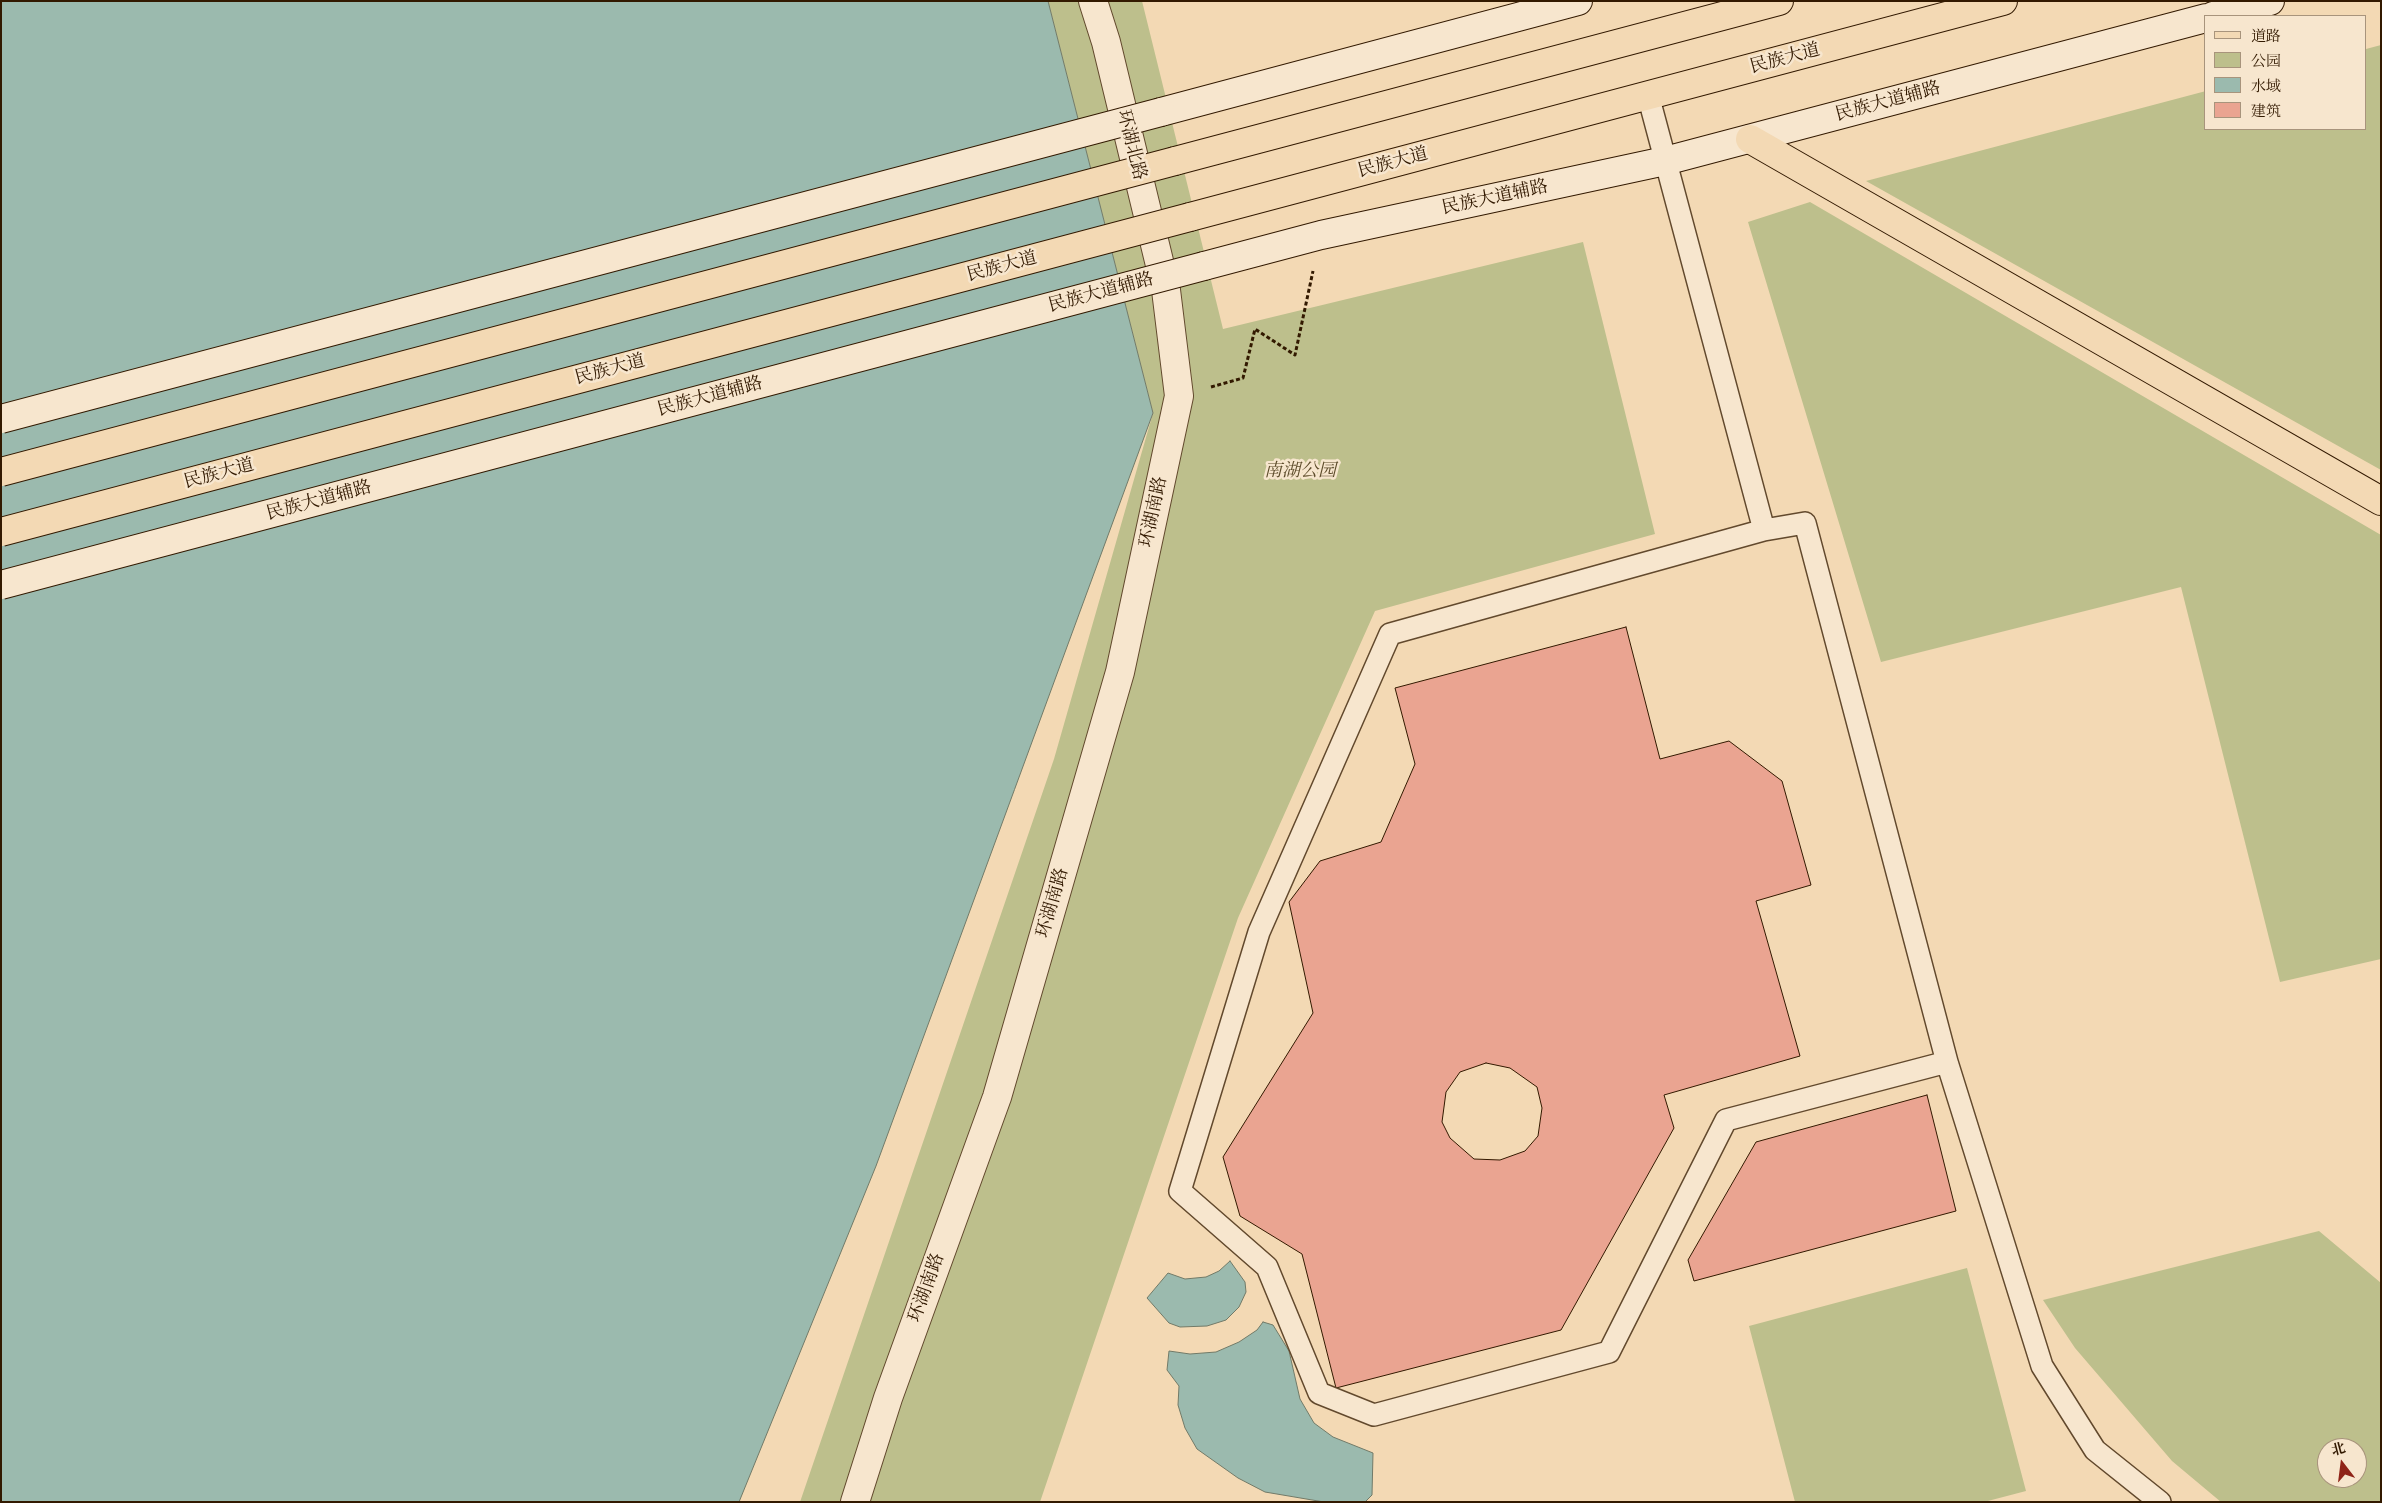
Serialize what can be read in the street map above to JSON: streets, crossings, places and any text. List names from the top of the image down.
{
  "streets": {
    "main road": ["民族大道"],
    "street": ["民族大道辅路", "环湖北路", "环湖南路"]
  },
  "crossings": [
    ["环湖北路", "环湖南路"]
  ],
  "parks": ["南湖公园"],
  "legend": [
    "道路",
    "公园",
    "水域",
    "建筑"
  ],
  "north": "top"
}
